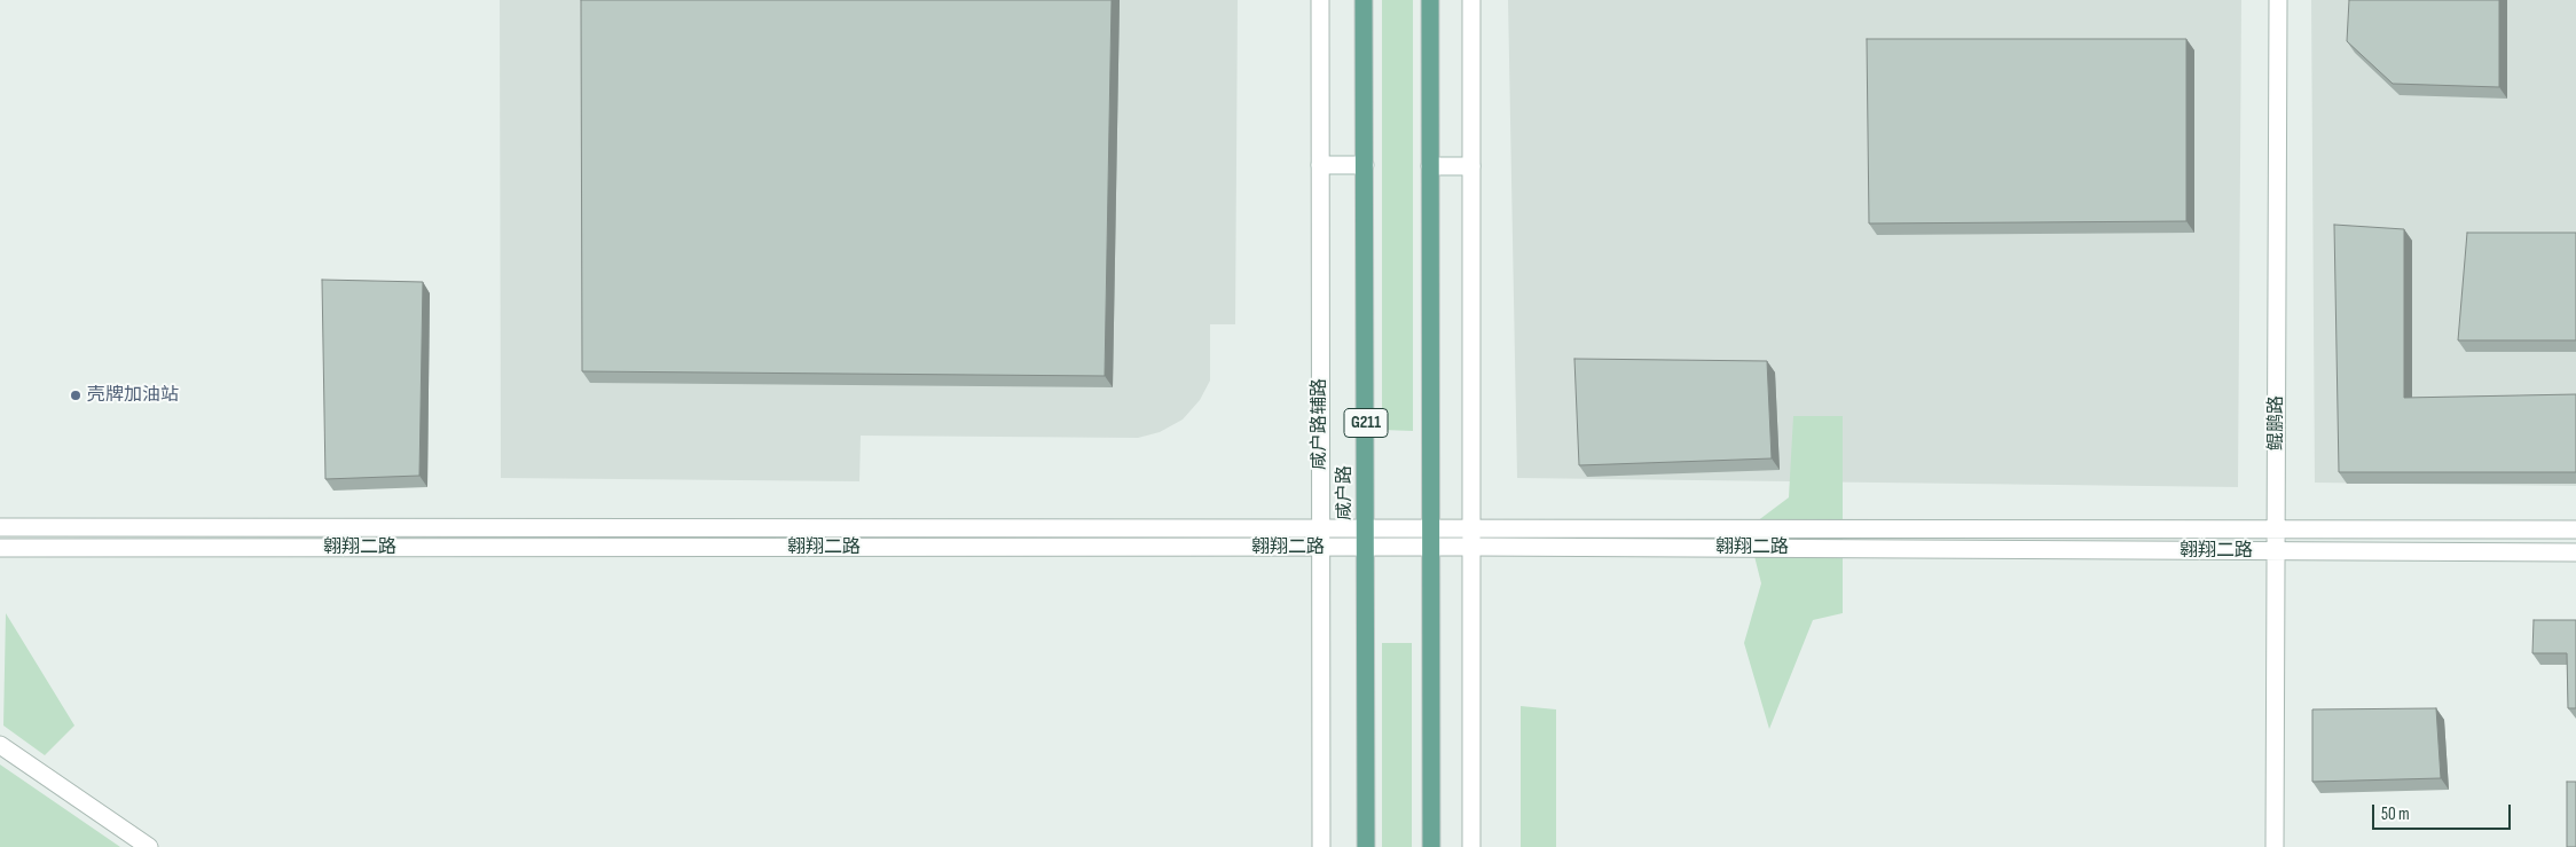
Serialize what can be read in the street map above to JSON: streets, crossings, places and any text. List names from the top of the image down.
{
  "streets": {
    "main road": ["G211", "咸户路"],
    "street": ["鲲鹏路", "咸户路辅路", "翱翔二路"]
  },
  "crossings": [
    ["鲲鹏路", "翱翔二路"],
    ["咸户路辅路", "翱翔二路"],
    ["咸户路", "翱翔二路"]
  ],
  "places": ["壳牌加油站"],
  "scale_bar": "50 m"
}
